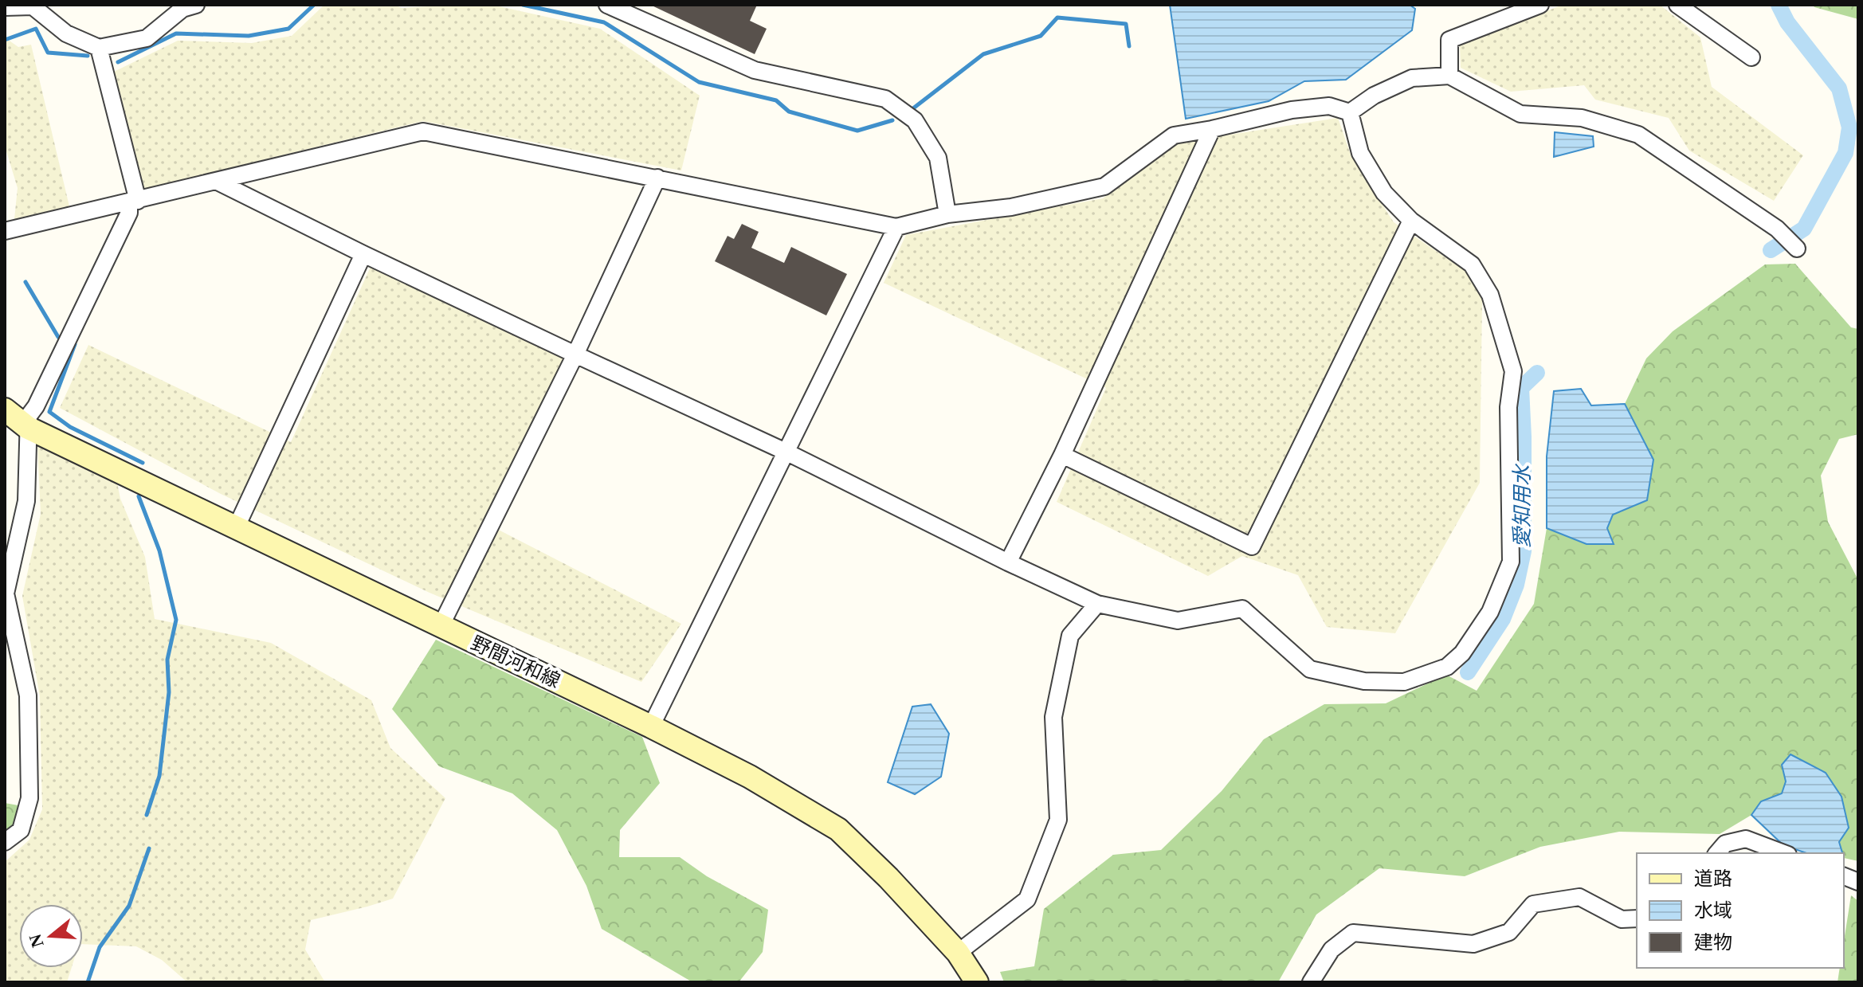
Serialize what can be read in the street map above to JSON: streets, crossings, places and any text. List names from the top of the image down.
{
  "streets": {
    "main road": ["野間河和線"]
  },
  "water": ["愛知用水"],
  "legend": ["道路", "水域", "建物"],
  "north": "left"
}
